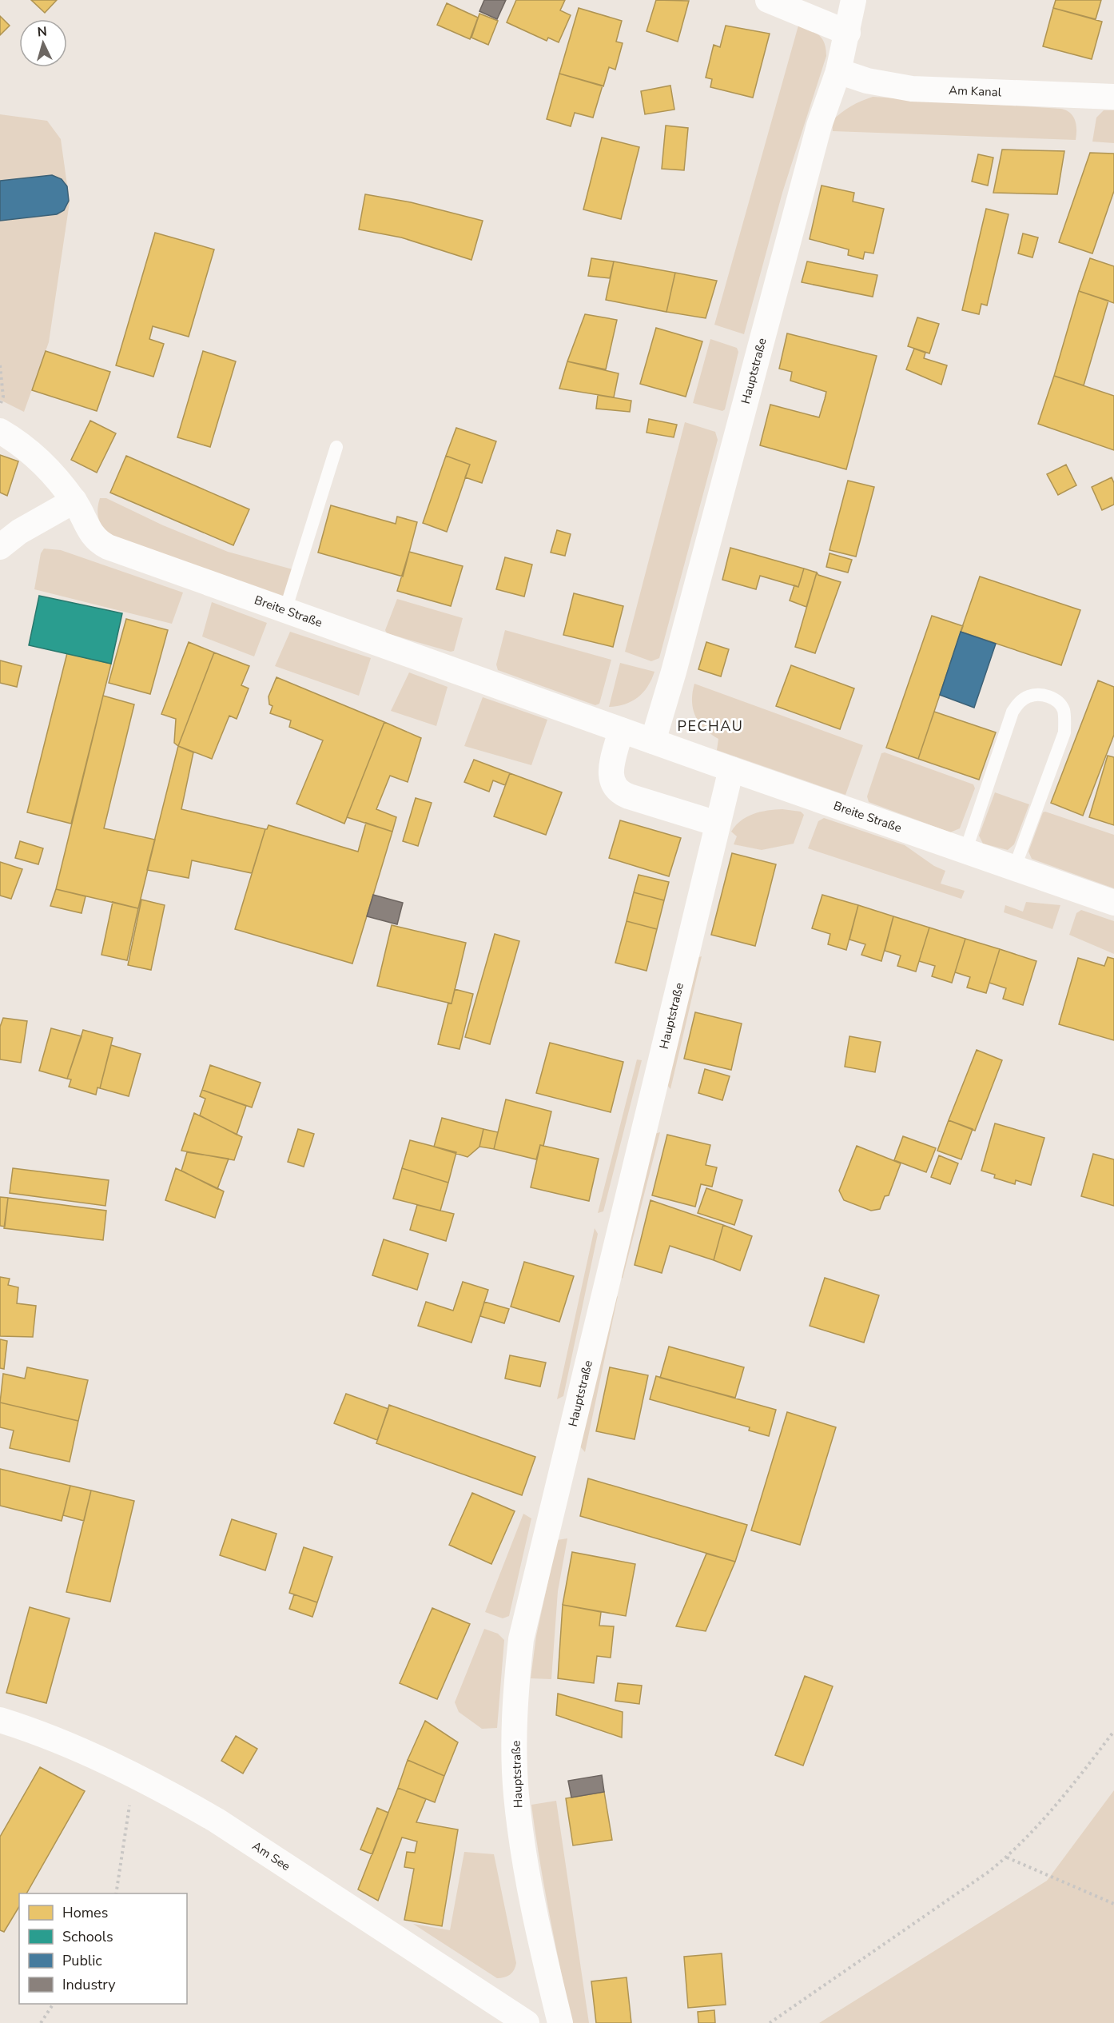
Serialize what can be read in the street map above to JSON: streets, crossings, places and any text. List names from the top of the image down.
{
  "streets": {
    "street": [
      "Am Kanal",
      "Hauptstraße",
      "Breite Straße",
      "Am See"
    ]
  },
  "crossings": [
    ["Am Kanal", "Hauptstraße"],
    ["Hauptstraße", "Breite Straße"]
  ],
  "districts": ["PECHAU"],
  "legend": [
    "Homes",
    "Schools",
    "Public",
    "Industry"
  ],
  "north": "top"
}
